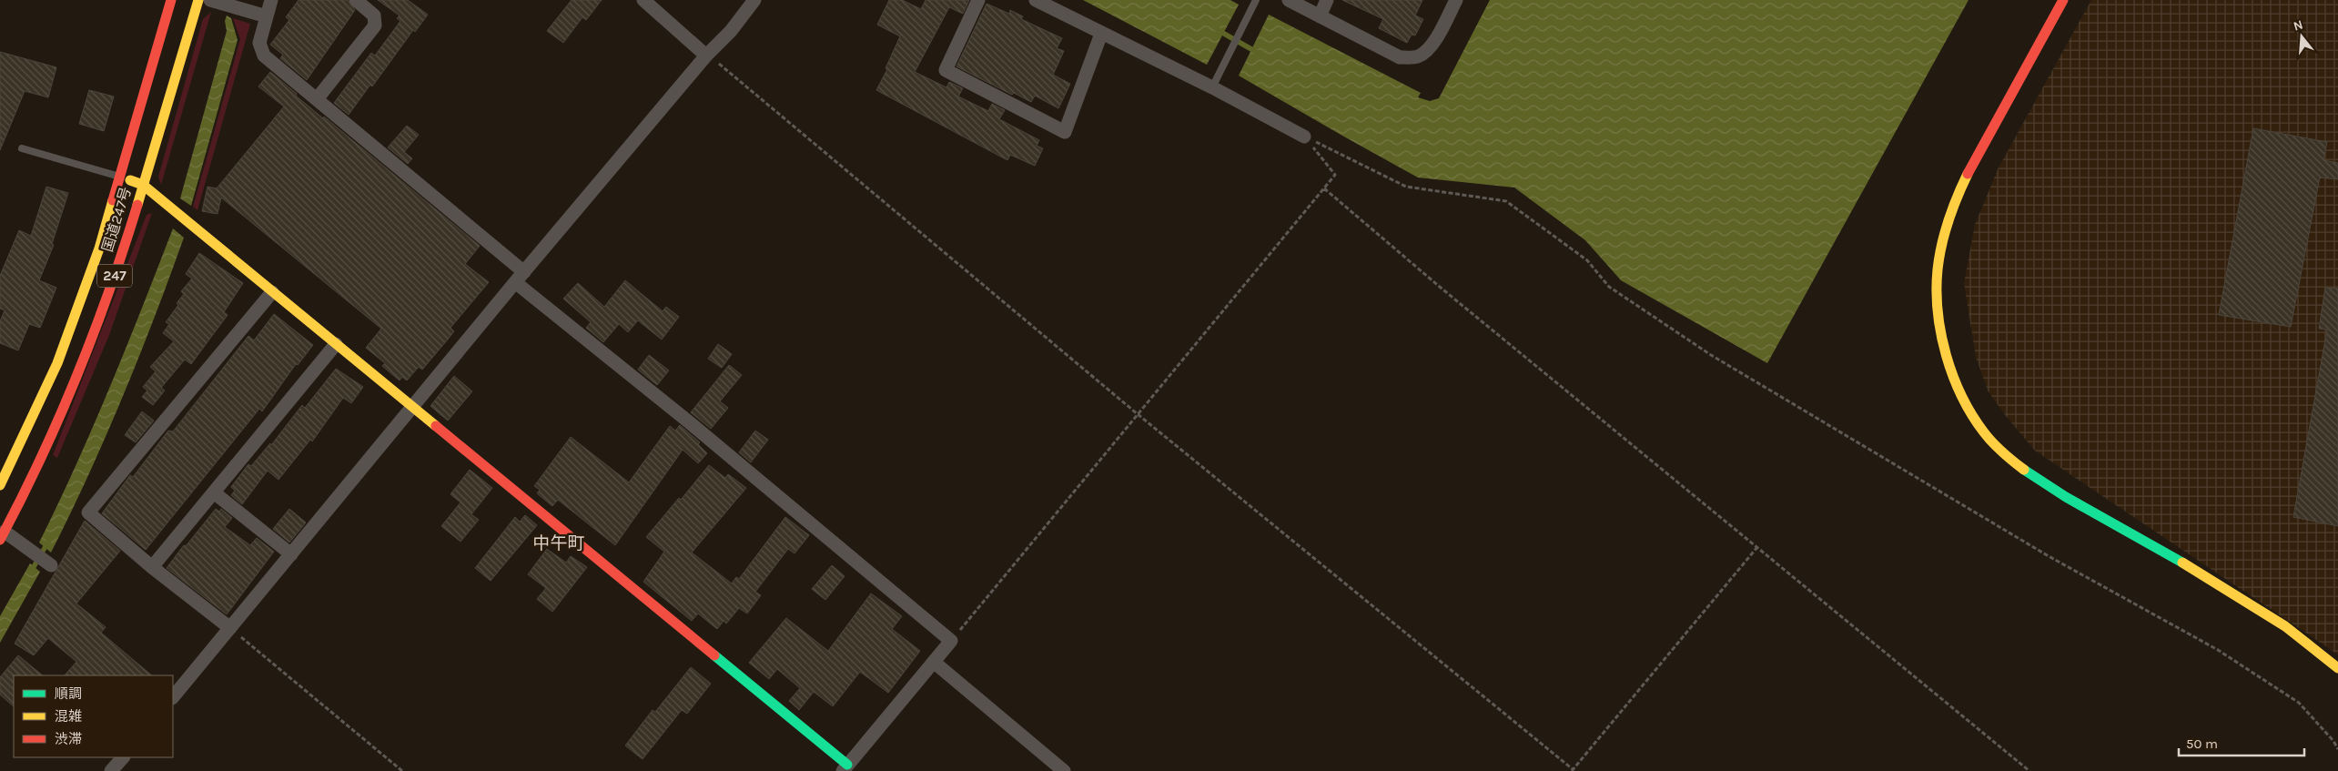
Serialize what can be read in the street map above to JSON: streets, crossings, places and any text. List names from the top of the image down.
{
  "streets": {
    "main road": ["国道247号", "247"]
  },
  "districts": ["中午町"],
  "legend": ["順調", "混雑", "渋滞"],
  "scale_bar": "50 m",
  "north": "top"
}
